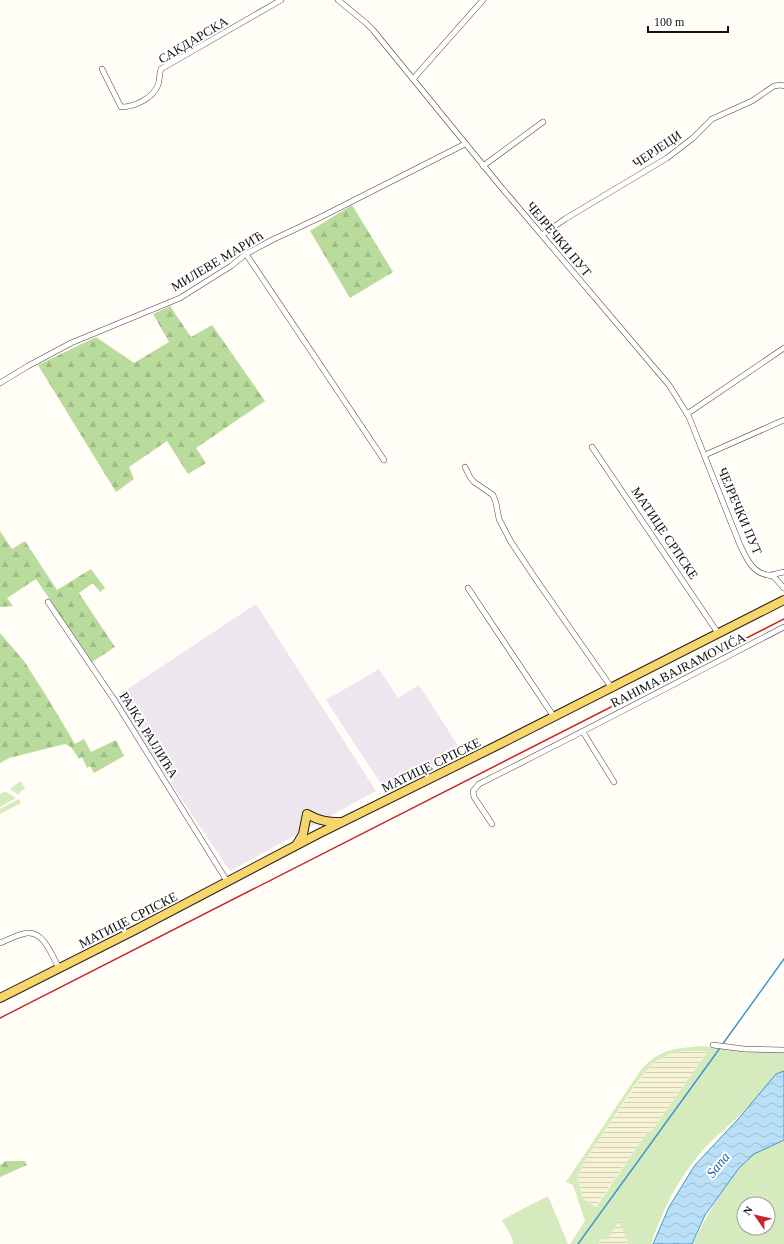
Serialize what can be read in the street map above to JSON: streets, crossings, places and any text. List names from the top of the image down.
{
  "streets": {
    "main road": ["МАТИЦЕ СРПСКЕ"],
    "street": [
      "САКДАРСКА",
      "ЧЕРЈЕЦИ",
      "ЧЕЈРЕЧКИ ПУТ",
      "МИЛЕВЕ МAРИЋ",
      "RAHIMA BAJRAMOVIĆA",
      "РАЈКА РАЈЛИЋА"
    ]
  },
  "crossings": [
    ["ЧЕРЈЕЦИ", "ЧЕЈРЕЧКИ ПУТ"],
    ["ЧЕЈРЕЧКИ ПУТ", "МИЛЕВЕ МAРИЋ"],
    ["МАТИЦЕ СРПСКЕ", "РАЈКА РАЈЛИЋА"]
  ],
  "water": ["Sana"],
  "scale_bar": "100 m",
  "north": "top left"
}
